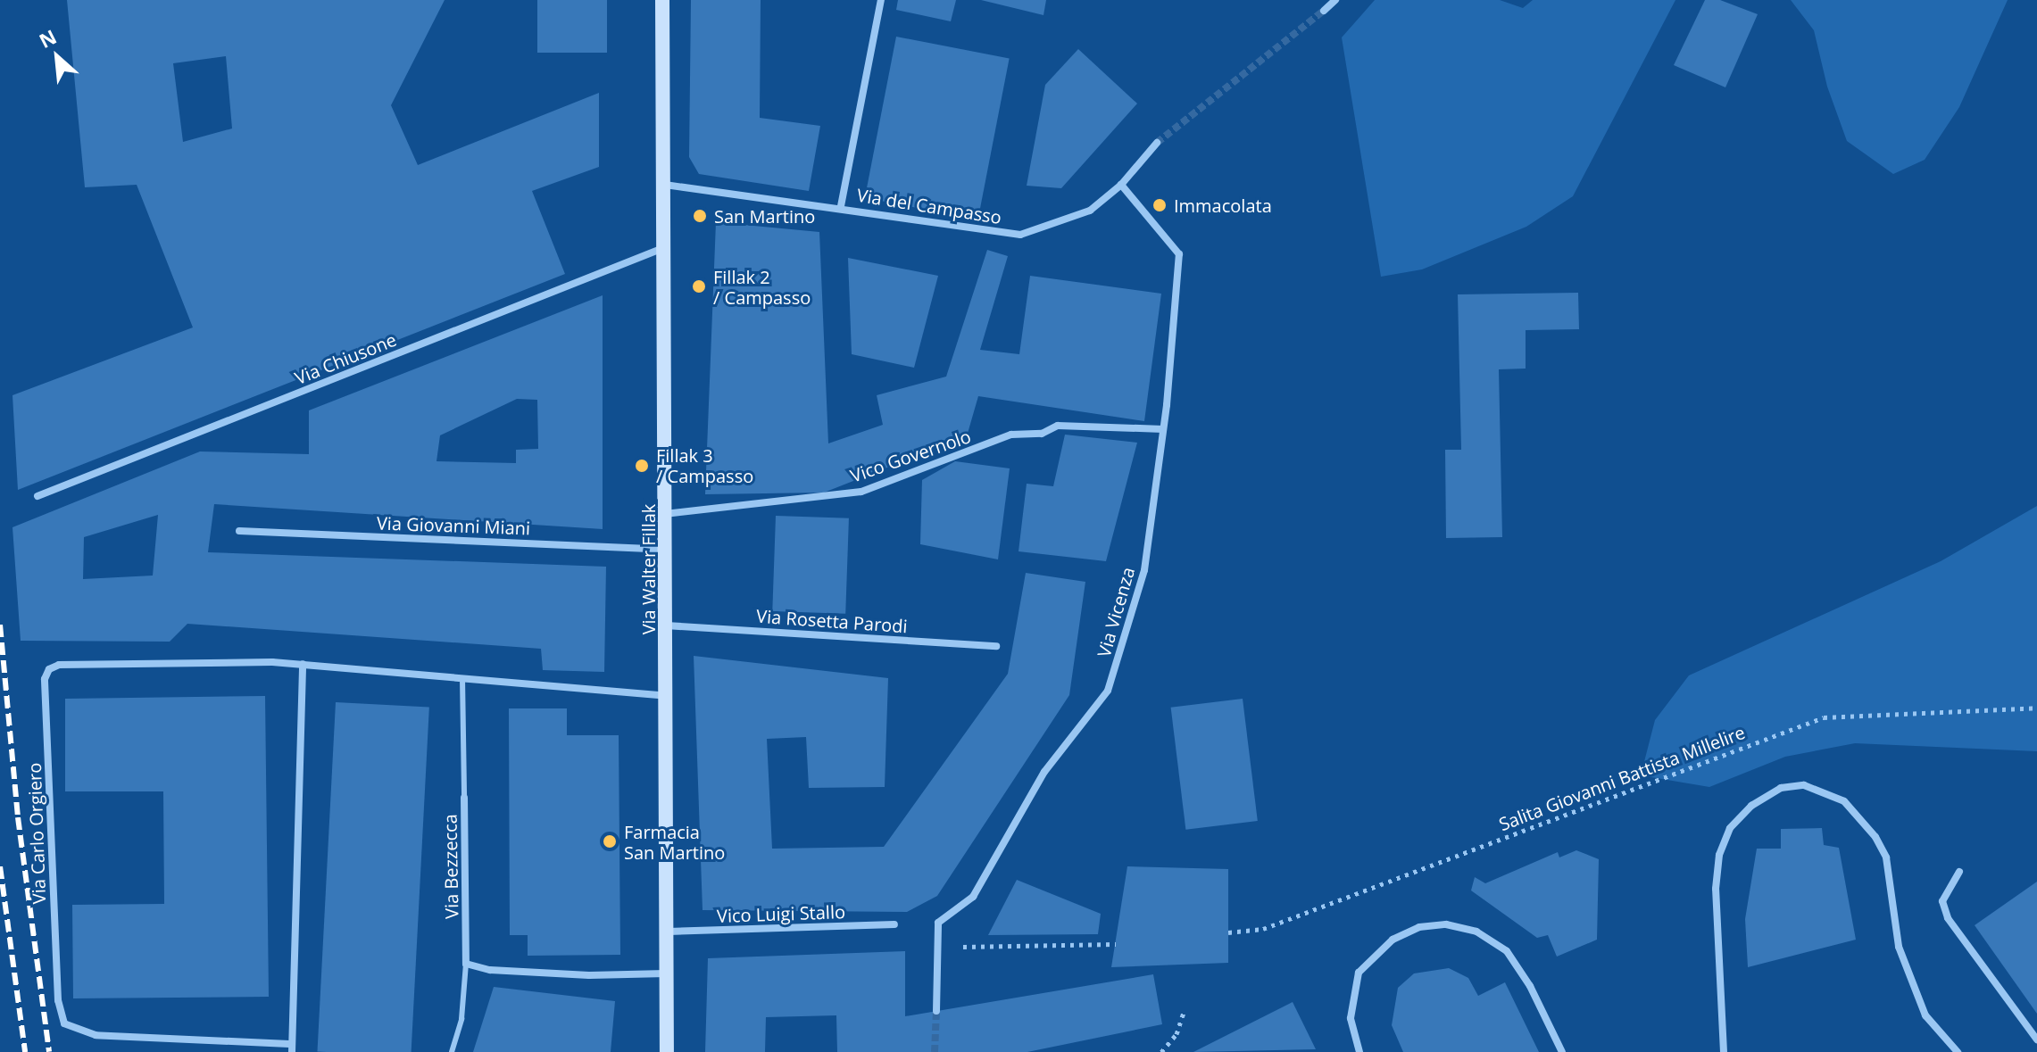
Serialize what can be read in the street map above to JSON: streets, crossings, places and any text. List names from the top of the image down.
{
  "streets": {
    "main road": ["Via Walter Fillak"],
    "street": [
      "Via del Campasso",
      "Via Chiusone",
      "Vico Governolo",
      "Via Giovanni Miani",
      "Via Vicenza",
      "Via Rosetta Parodi",
      "Via Carlo Orgiero",
      "Via Bezzecca",
      "Vico Luigi Stallo"
    ],
    "path": ["Salita Giovanni Battista Millelire"]
  },
  "crossings": [
    ["Via del Campasso", "Via Walter Fillak"],
    ["Via del Campasso", "Via Vicenza"],
    ["Via Chiusone", "Via Walter Fillak"],
    ["Vico Governolo", "Via Walter Fillak"],
    ["Vico Governolo", "Via Vicenza"],
    ["Via Giovanni Miani", "Via Walter Fillak"],
    ["Via Walter Fillak", "Via Rosetta Parodi"],
    ["Via Walter Fillak", "Via Carlo Orgiero"],
    ["Via Walter Fillak", "Vico Luigi Stallo"],
    ["Via Carlo Orgiero", "Via Bezzecca"]
  ],
  "places": [
    "Immacolata",
    "San Martino",
    "Fillak 2 / Campasso",
    "Fillak 3 / Campasso",
    "Farmacia San Martino"
  ],
  "north": "top left"
}
